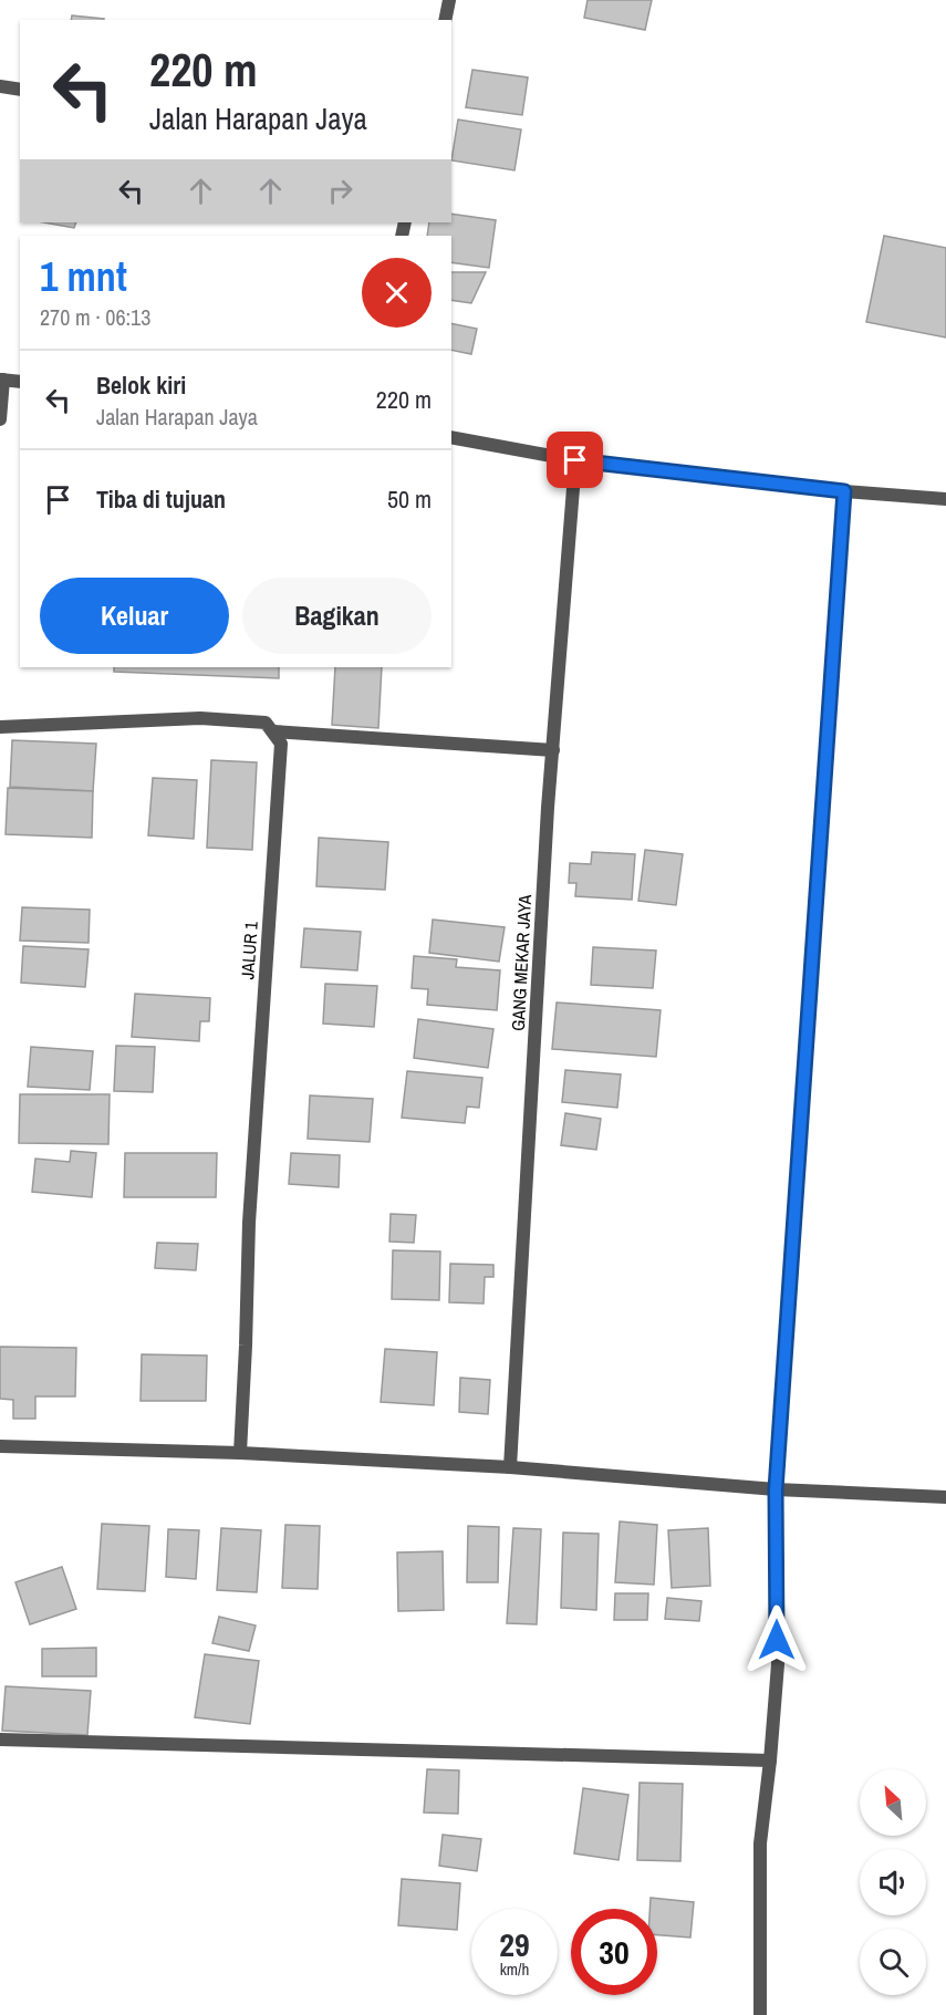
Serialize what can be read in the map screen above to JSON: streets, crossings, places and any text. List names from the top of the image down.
{
  "streets": {
    "street": ["JALUR 1", "GANG MEKAR JAYA"]
  },
  "north": "top left",
  "page": {
    "turn": ["220 m", "Jalan Harapan Jaya"],
    "heading": ["1 mnt", "270 m · 06:13"],
    "list": [
      {
        "name": "Belok kiri",
        "note": "Jalan Harapan Jaya",
        "value": "220 m"
      },
      {
        "name": "Tiba di tujuan",
        "value": "50 m"
      }
    ],
    "buttons": ["Keluar", "Bagikan"],
    "speed": "29 km/h",
    "limit": "30"
  }
}
